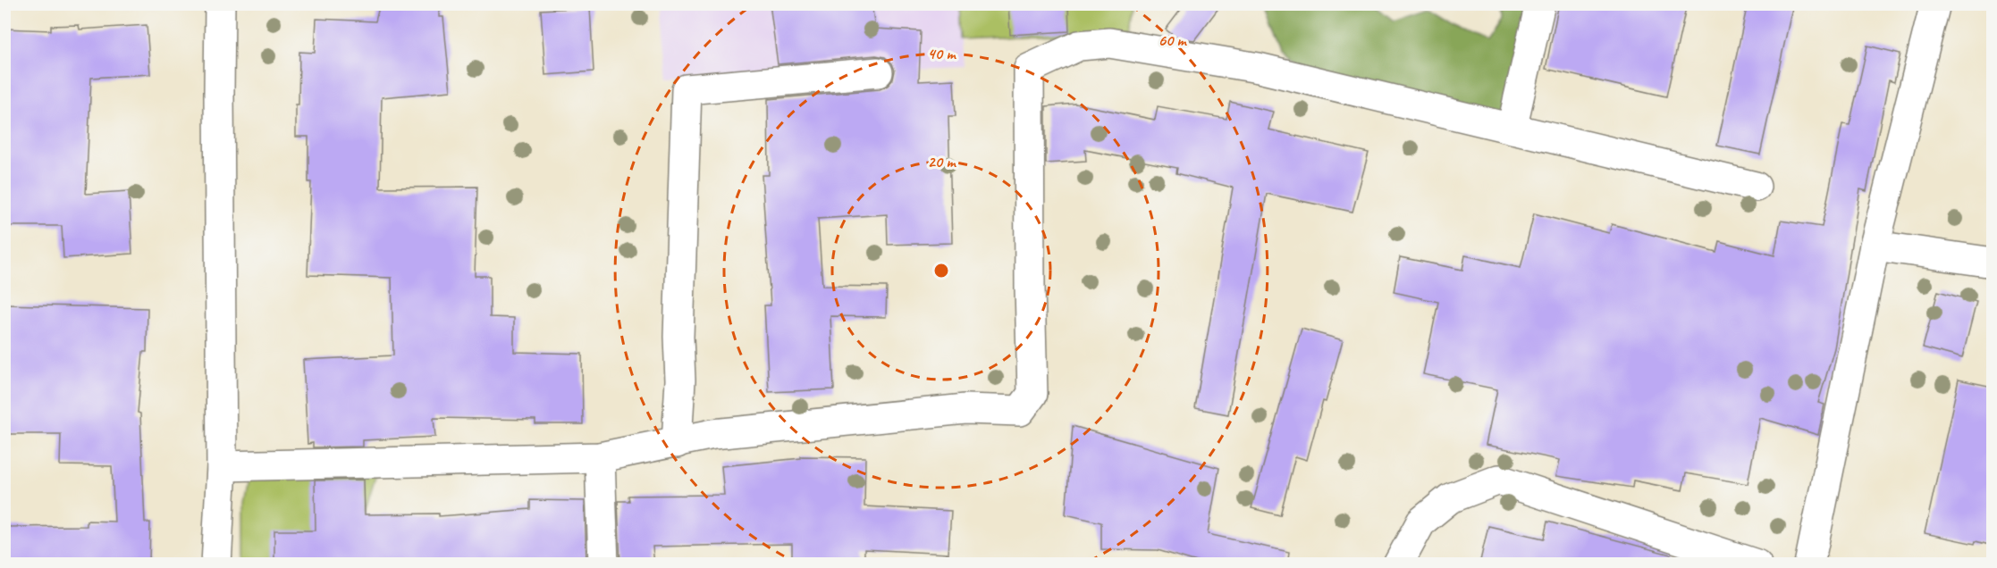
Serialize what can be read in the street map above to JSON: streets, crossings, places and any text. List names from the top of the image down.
{
  "rings": ["60 m", "40 m", "20 m"]
}
